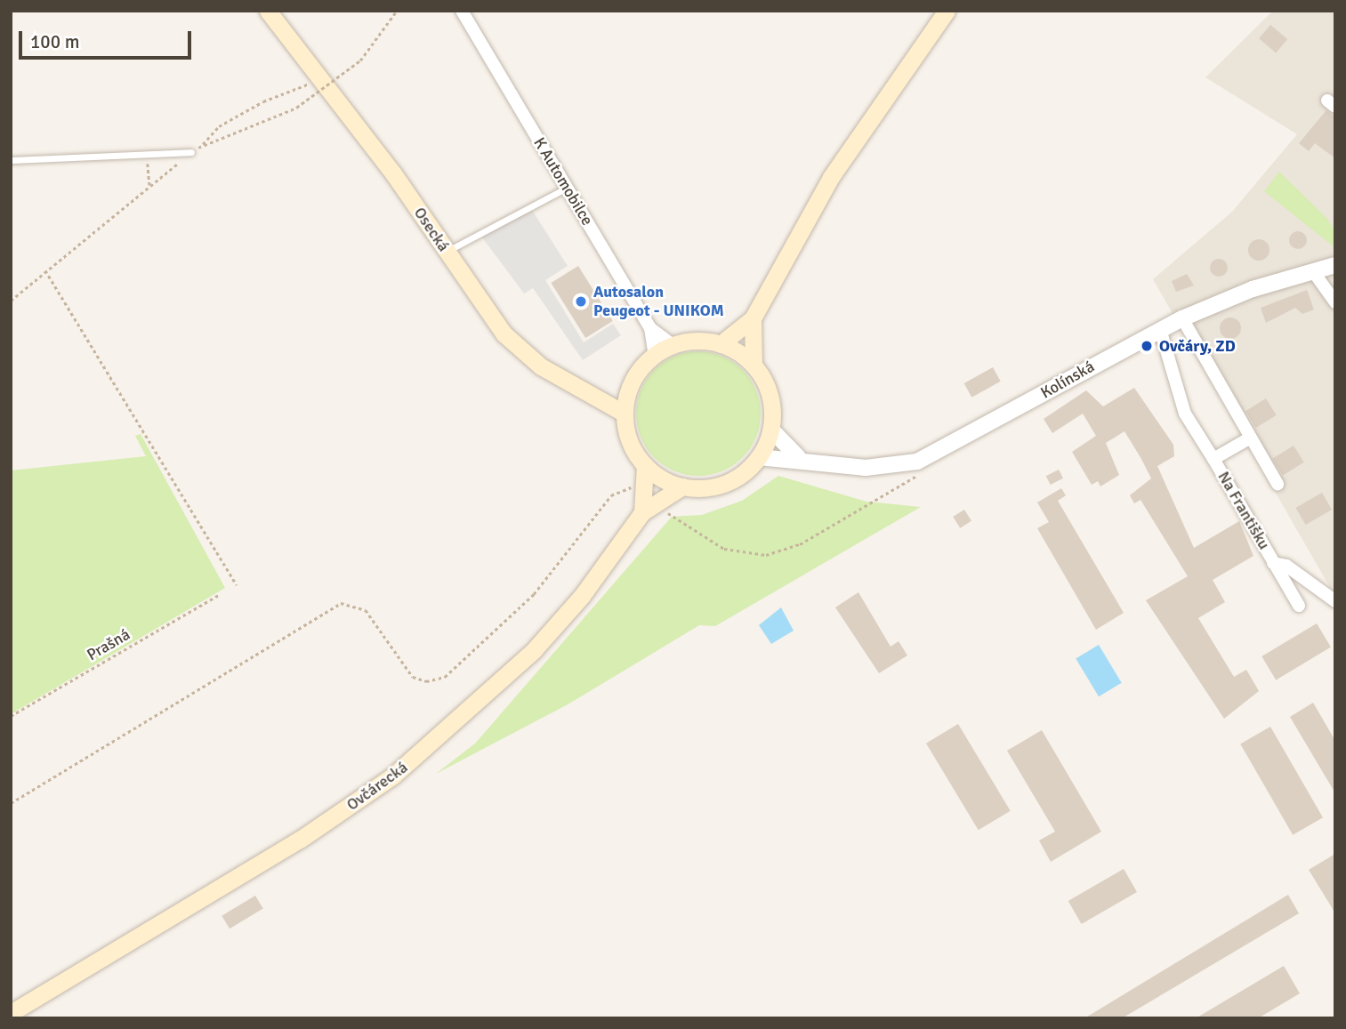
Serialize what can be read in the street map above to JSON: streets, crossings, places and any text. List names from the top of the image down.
{
  "streets": {
    "main road": ["Osecká", "Ovčárecká"],
    "street": ["K Automobilce", "Kolínská", "Na Františku"],
    "path": ["Prašná"]
  },
  "crossings": [
    ["K Automobilce", "Osecká"],
    ["K Automobilce", "Kolínská"],
    ["K Automobilce", "Ovčárecká"],
    ["Osecká", "Kolínská"],
    ["Osecká", "Ovčárecká"],
    ["Kolínská", "Na Františku"],
    ["Kolínská", "Ovčárecká"]
  ],
  "places": ["Autosalon Peugeot - UNIKOM", "Ovčáry, ZD"],
  "scale_bar": "100 m"
}
